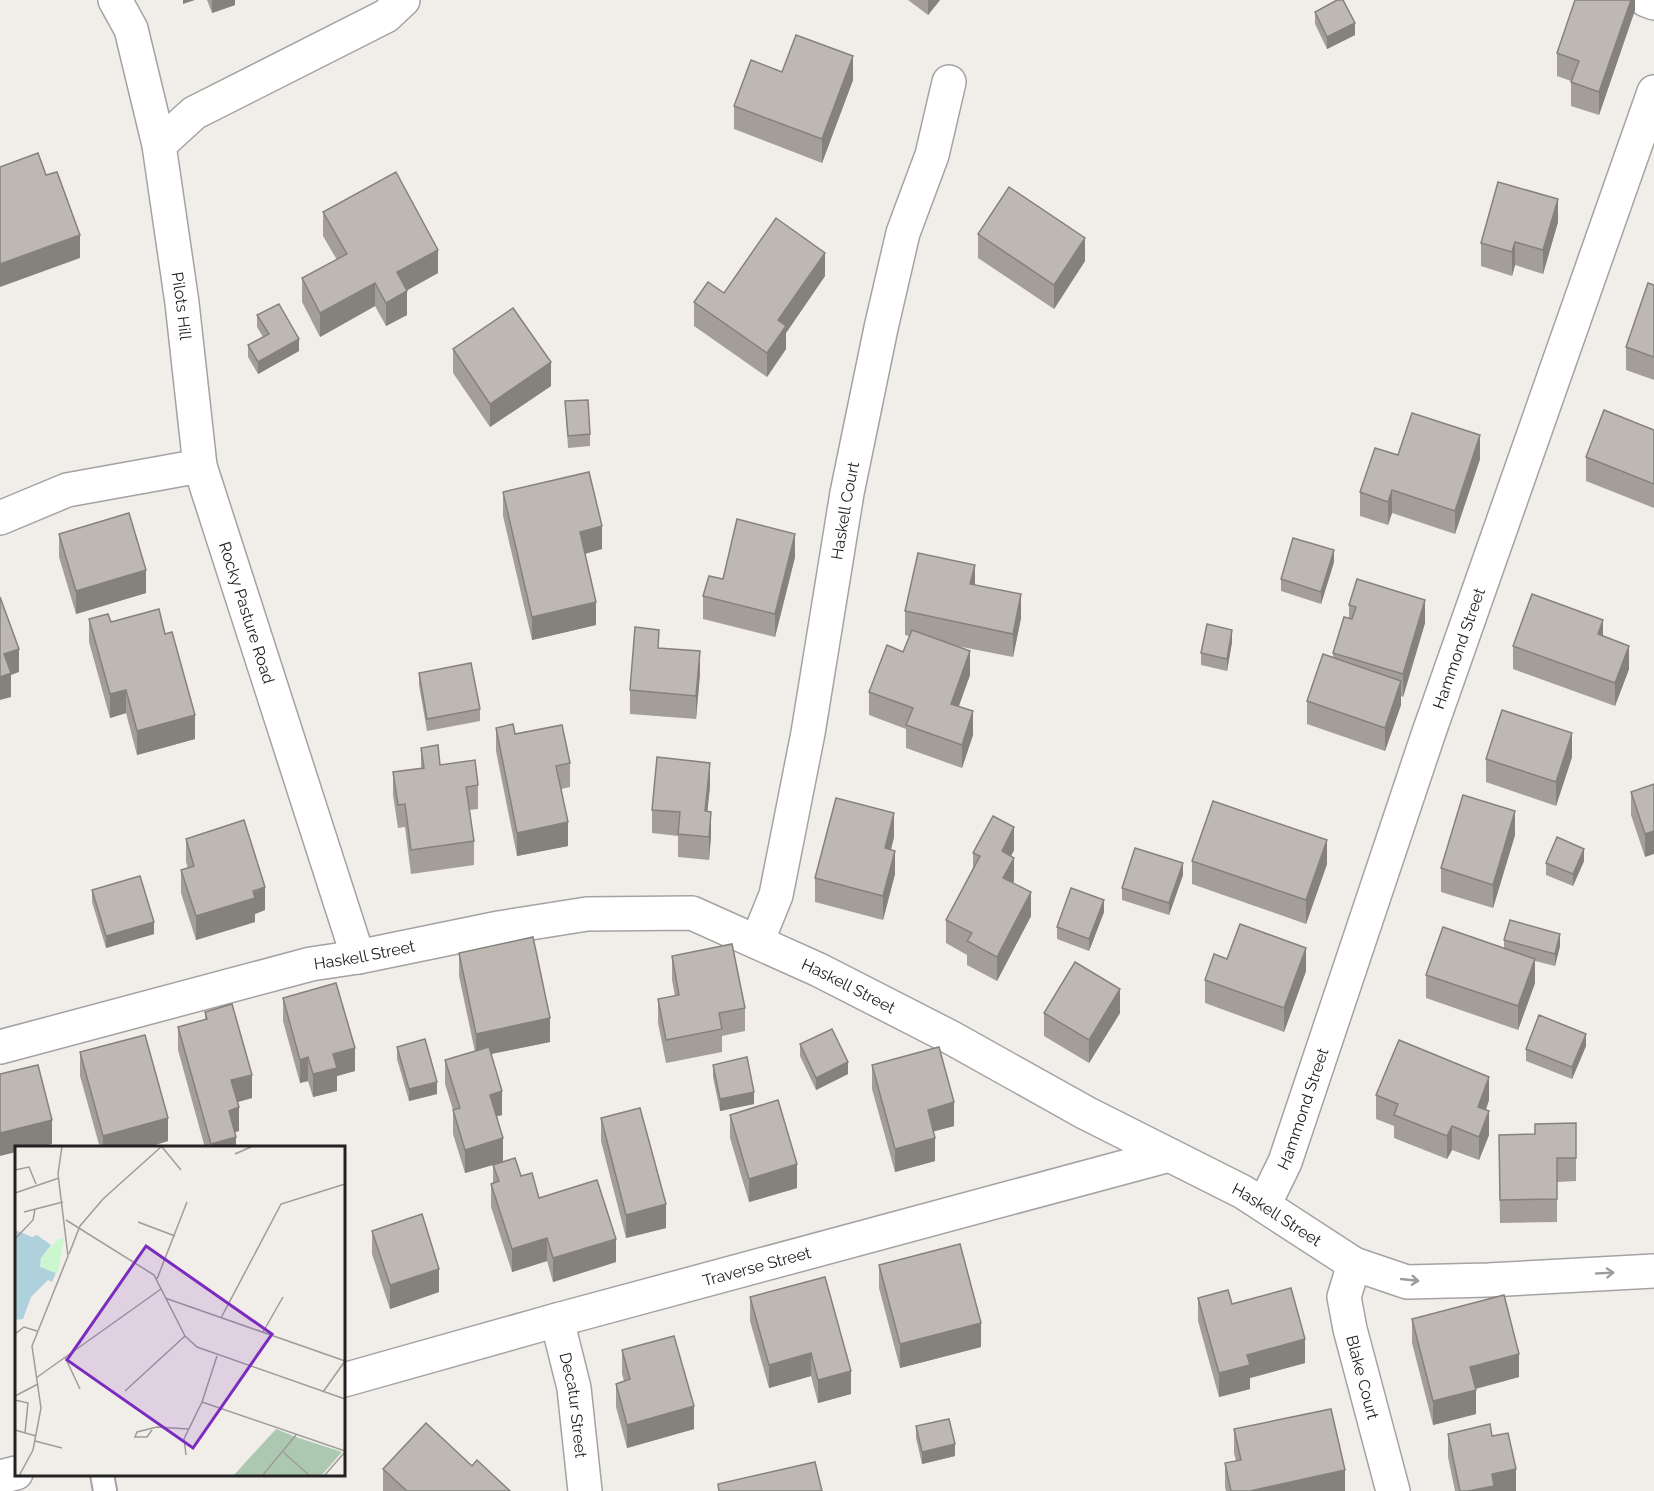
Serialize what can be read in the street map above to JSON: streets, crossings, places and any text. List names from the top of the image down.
{
  "streets": {
    "street": [
      "Pilots Hill",
      "Haskell Court",
      "Rocky Pasture Road",
      "Hammond Street",
      "Haskell Street",
      "Traverse Street",
      "Blake Court",
      "Decatur Street"
    ]
  },
  "crossings": [
    ["Pilots Hill", "Rocky Pasture Road"],
    ["Haskell Court", "Haskell Street"],
    ["Rocky Pasture Road", "Haskell Street"],
    ["Hammond Street", "Haskell Street"],
    ["Haskell Street", "Traverse Street"],
    ["Haskell Street", "Blake Court"],
    ["Traverse Street", "Decatur Street"]
  ]
}
